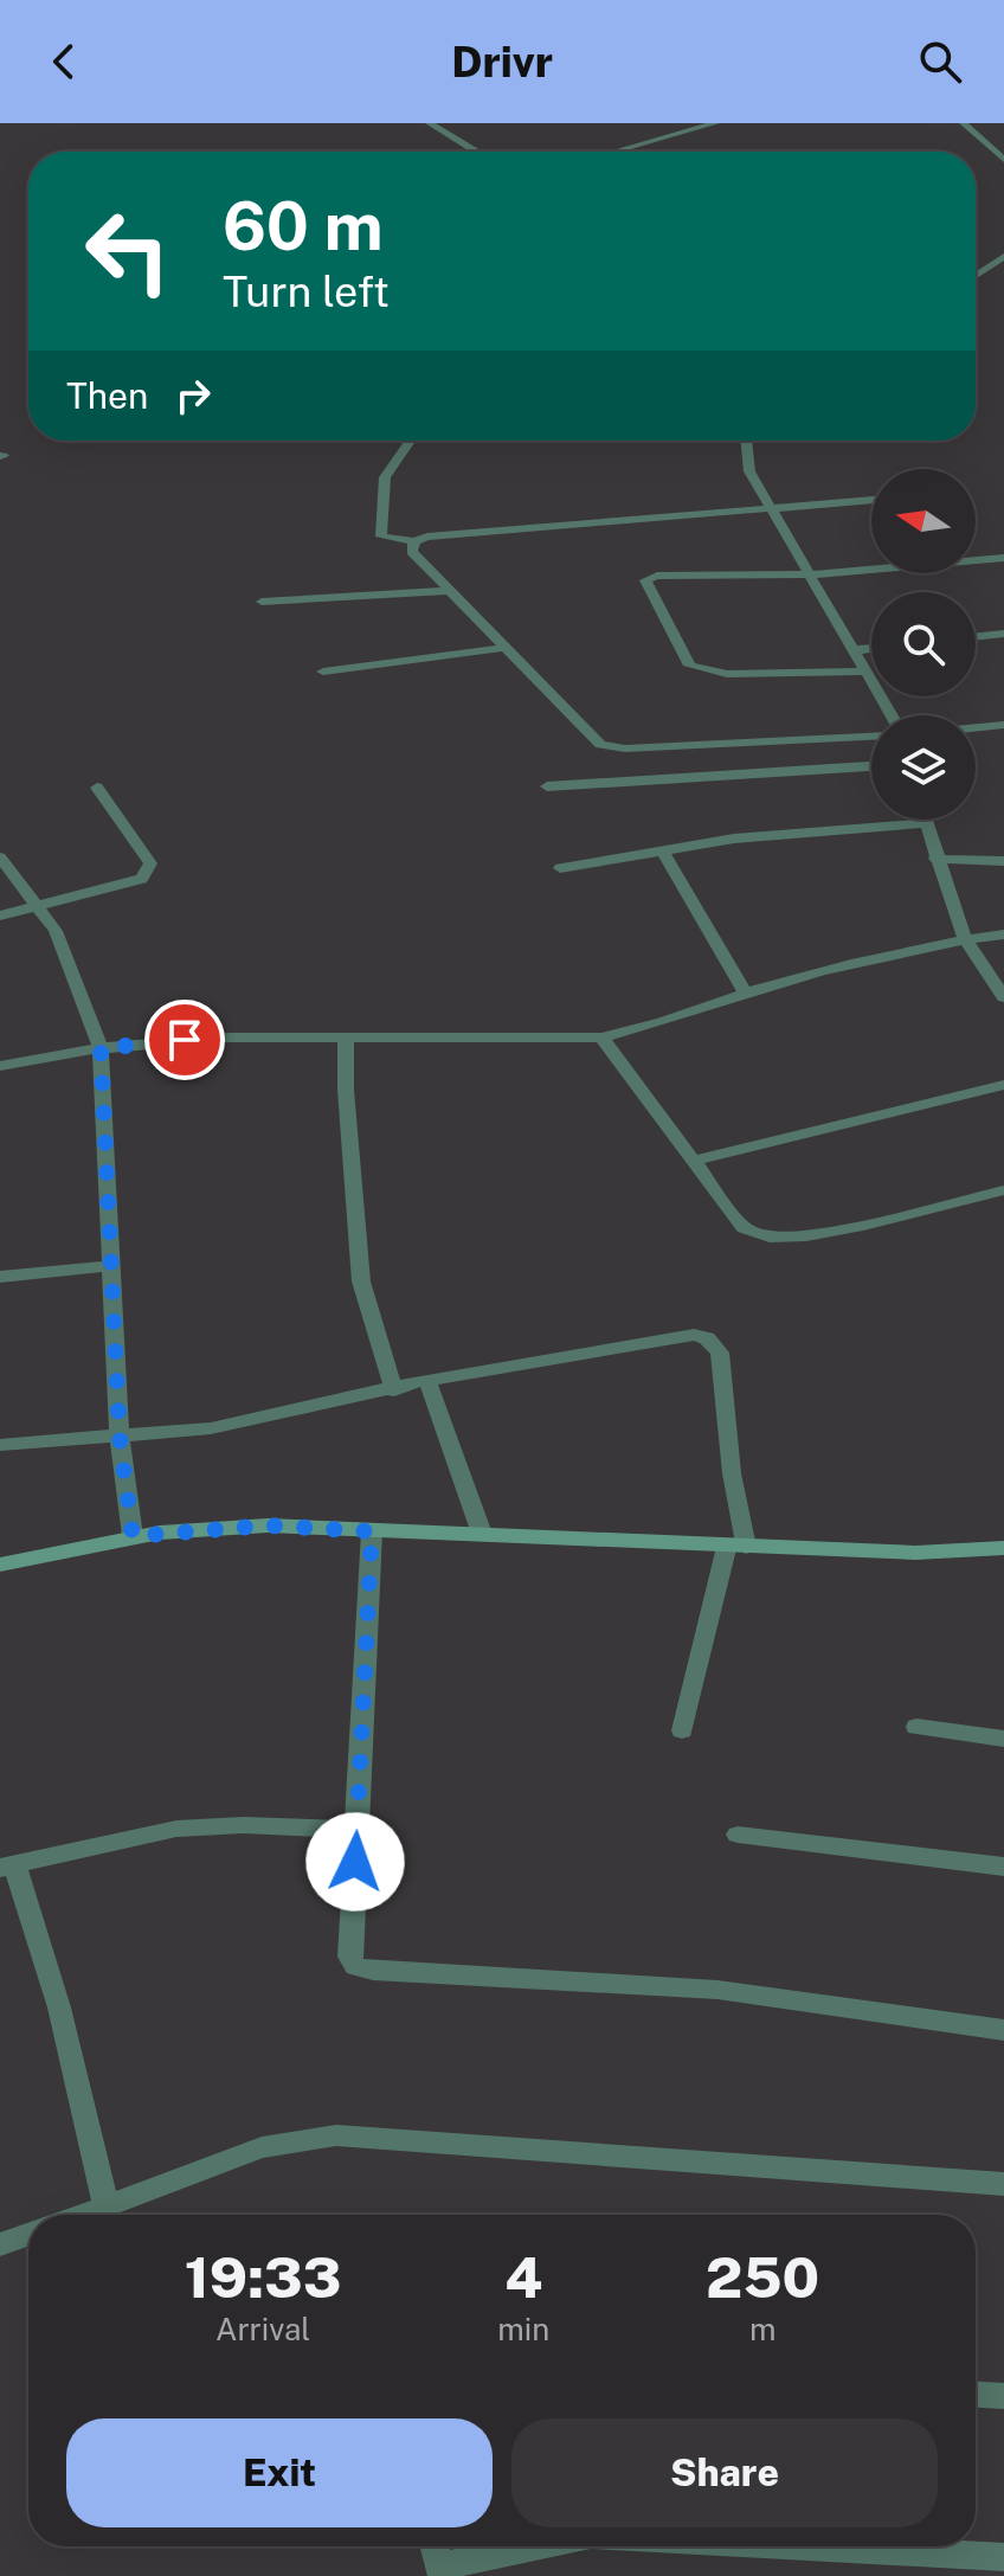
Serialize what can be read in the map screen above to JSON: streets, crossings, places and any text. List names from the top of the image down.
{
  "north": "left",
  "page": {
    "header": "Drivr",
    "turn": ["60 m", "Turn left"],
    "then": "Then",
    "eta": [
      "19:33",
      "Arrival",
      "4",
      "min",
      "250",
      "m"
    ],
    "buttons": ["Exit", "Share"]
  }
}
